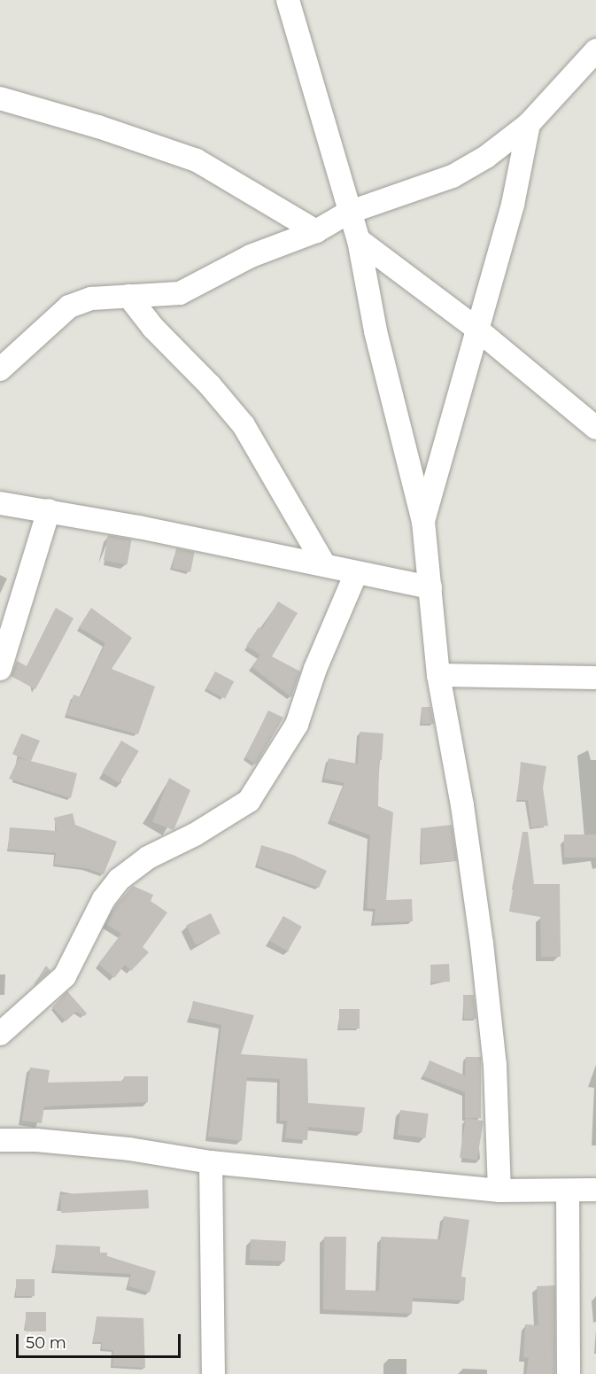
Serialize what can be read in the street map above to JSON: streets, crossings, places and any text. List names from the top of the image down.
{
  "scale_bar": "50 m"
}
